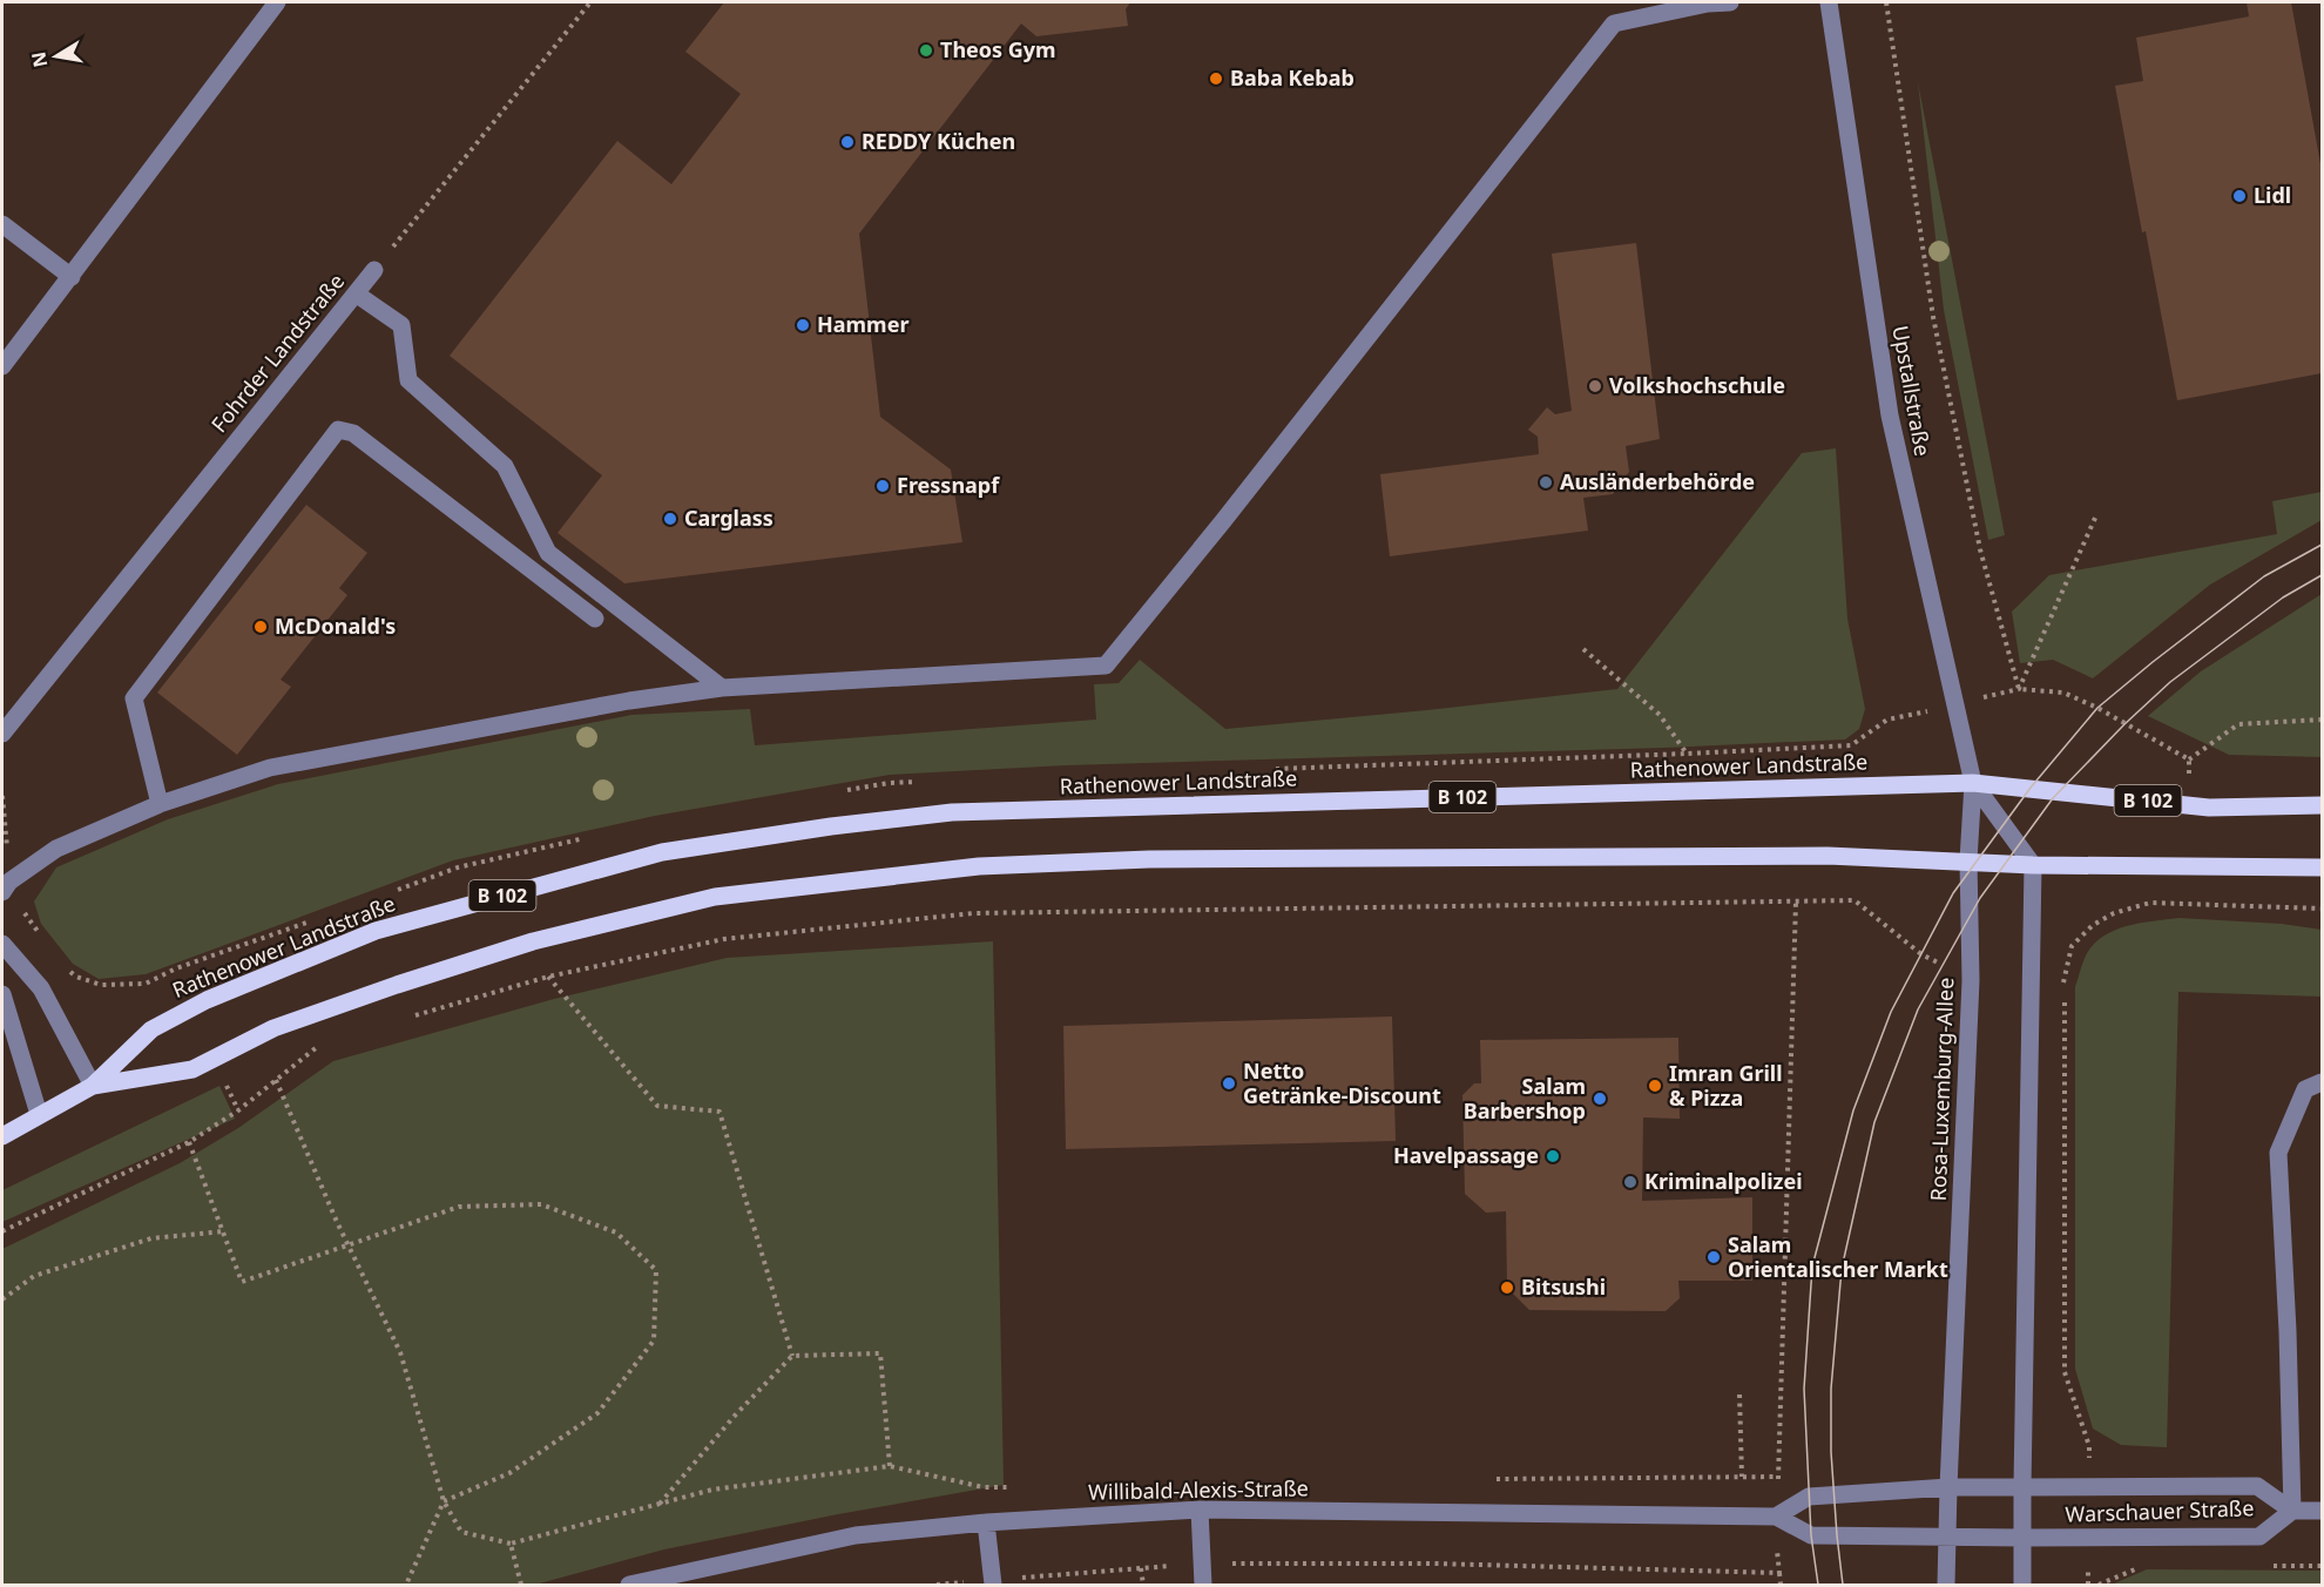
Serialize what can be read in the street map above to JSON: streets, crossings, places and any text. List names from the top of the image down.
{
  "streets": {
    "main road": ["Rathenower Landstraße", "B 102"],
    "street": [
      "Fohrder Landstraße",
      "Upstallstraße",
      "Rosa-Luxemburg-Allee",
      "Willibald-Alexis-Straße",
      "Warschauer Straße"
    ]
  },
  "crossings": [
    ["Upstallstraße", "Rathenower Landstraße"],
    ["Upstallstraße", "Rosa-Luxemburg-Allee"],
    ["Rathenower Landstraße", "Rosa-Luxemburg-Allee"],
    ["Rosa-Luxemburg-Allee", "Willibald-Alexis-Straße"]
  ],
  "places": [
    "Theos Gym",
    "Baba Kebab",
    "REDDY Küchen",
    "Lidl",
    "Hammer",
    "Volkshochschule",
    "Ausländerbehörde",
    "Fressnapf",
    "Carglass",
    "McDonald's",
    "Netto Getränke-Discount",
    "Imran Grill & Pizza",
    "Salam Barbershop",
    "Havelpassage",
    "Kriminalpolizei",
    "Salam Orientalischer Markt",
    "Bitsushi"
  ],
  "north": "left"
}
